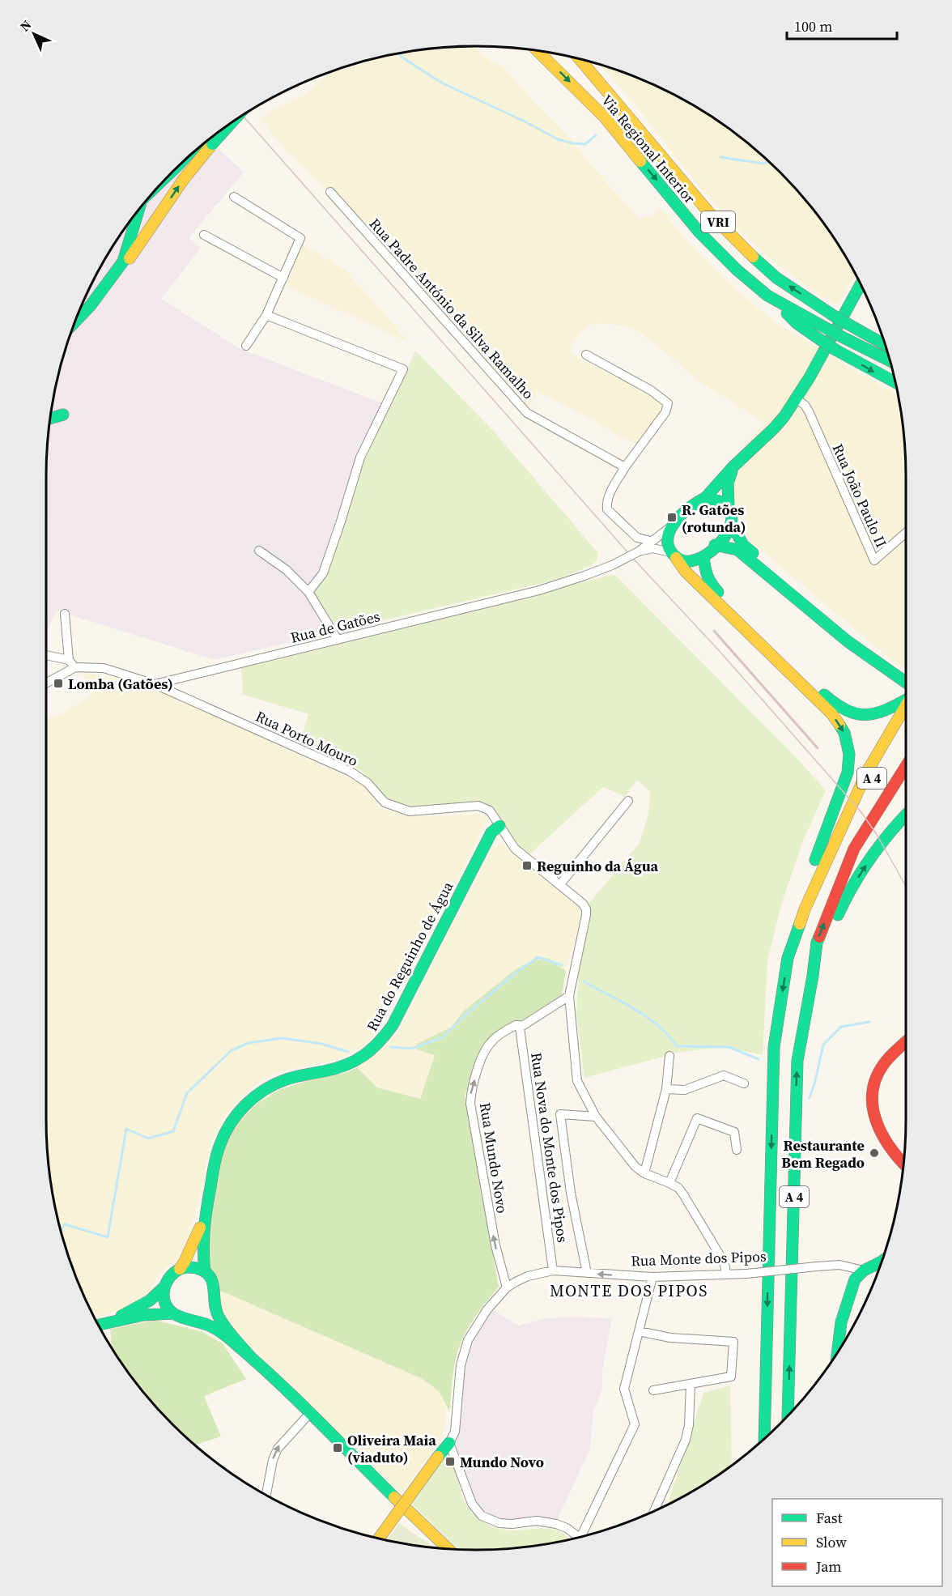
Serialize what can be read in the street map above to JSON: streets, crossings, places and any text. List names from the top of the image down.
{
  "streets": {
    "main road": [
      "Via Regional Interior",
      "VRI",
      "A 4",
      "Rua do Reguinho de Água",
      "Rua Monte dos Pipos"
    ],
    "street": [
      "Rua Padre António da Silva Ramalho",
      "Rua João Paulo II",
      "Rua de Gatões",
      "Rua Porto Mouro",
      "Rua Nova do Monte dos Pipos",
      "Rua Mundo Novo"
    ]
  },
  "crossings": [
    ["Via Regional Interior", "VRI"],
    ["Rua de Gatões", "Rua Porto Mouro"],
    ["Rua Porto Mouro", "Rua do Reguinho de Água"],
    ["Rua Porto Mouro", "Rua Mundo Novo"],
    ["Rua Porto Mouro", "Rua Monte dos Pipos"],
    ["Rua Nova do Monte dos Pipos", "Rua Mundo Novo"],
    ["Rua Nova do Monte dos Pipos", "Rua Monte dos Pipos"],
    ["Rua Mundo Novo", "Rua Monte dos Pipos"]
  ],
  "one_way": ["Rua Mundo Novo"],
  "districts": ["MONTE DOS PIPOS"],
  "places": {
    "transit": [
      "R. Gatões (rotunda)",
      "Lomba (Gatões)",
      "Reguinho da Água",
      "Oliveira Maia (viaduto)",
      "Mundo Novo"
    ],
    "other": ["Restaurante Bem Regado"]
  },
  "legend": ["Fast", "Slow", "Jam"],
  "scale_bar": "100 m",
  "north": "top left"
}
